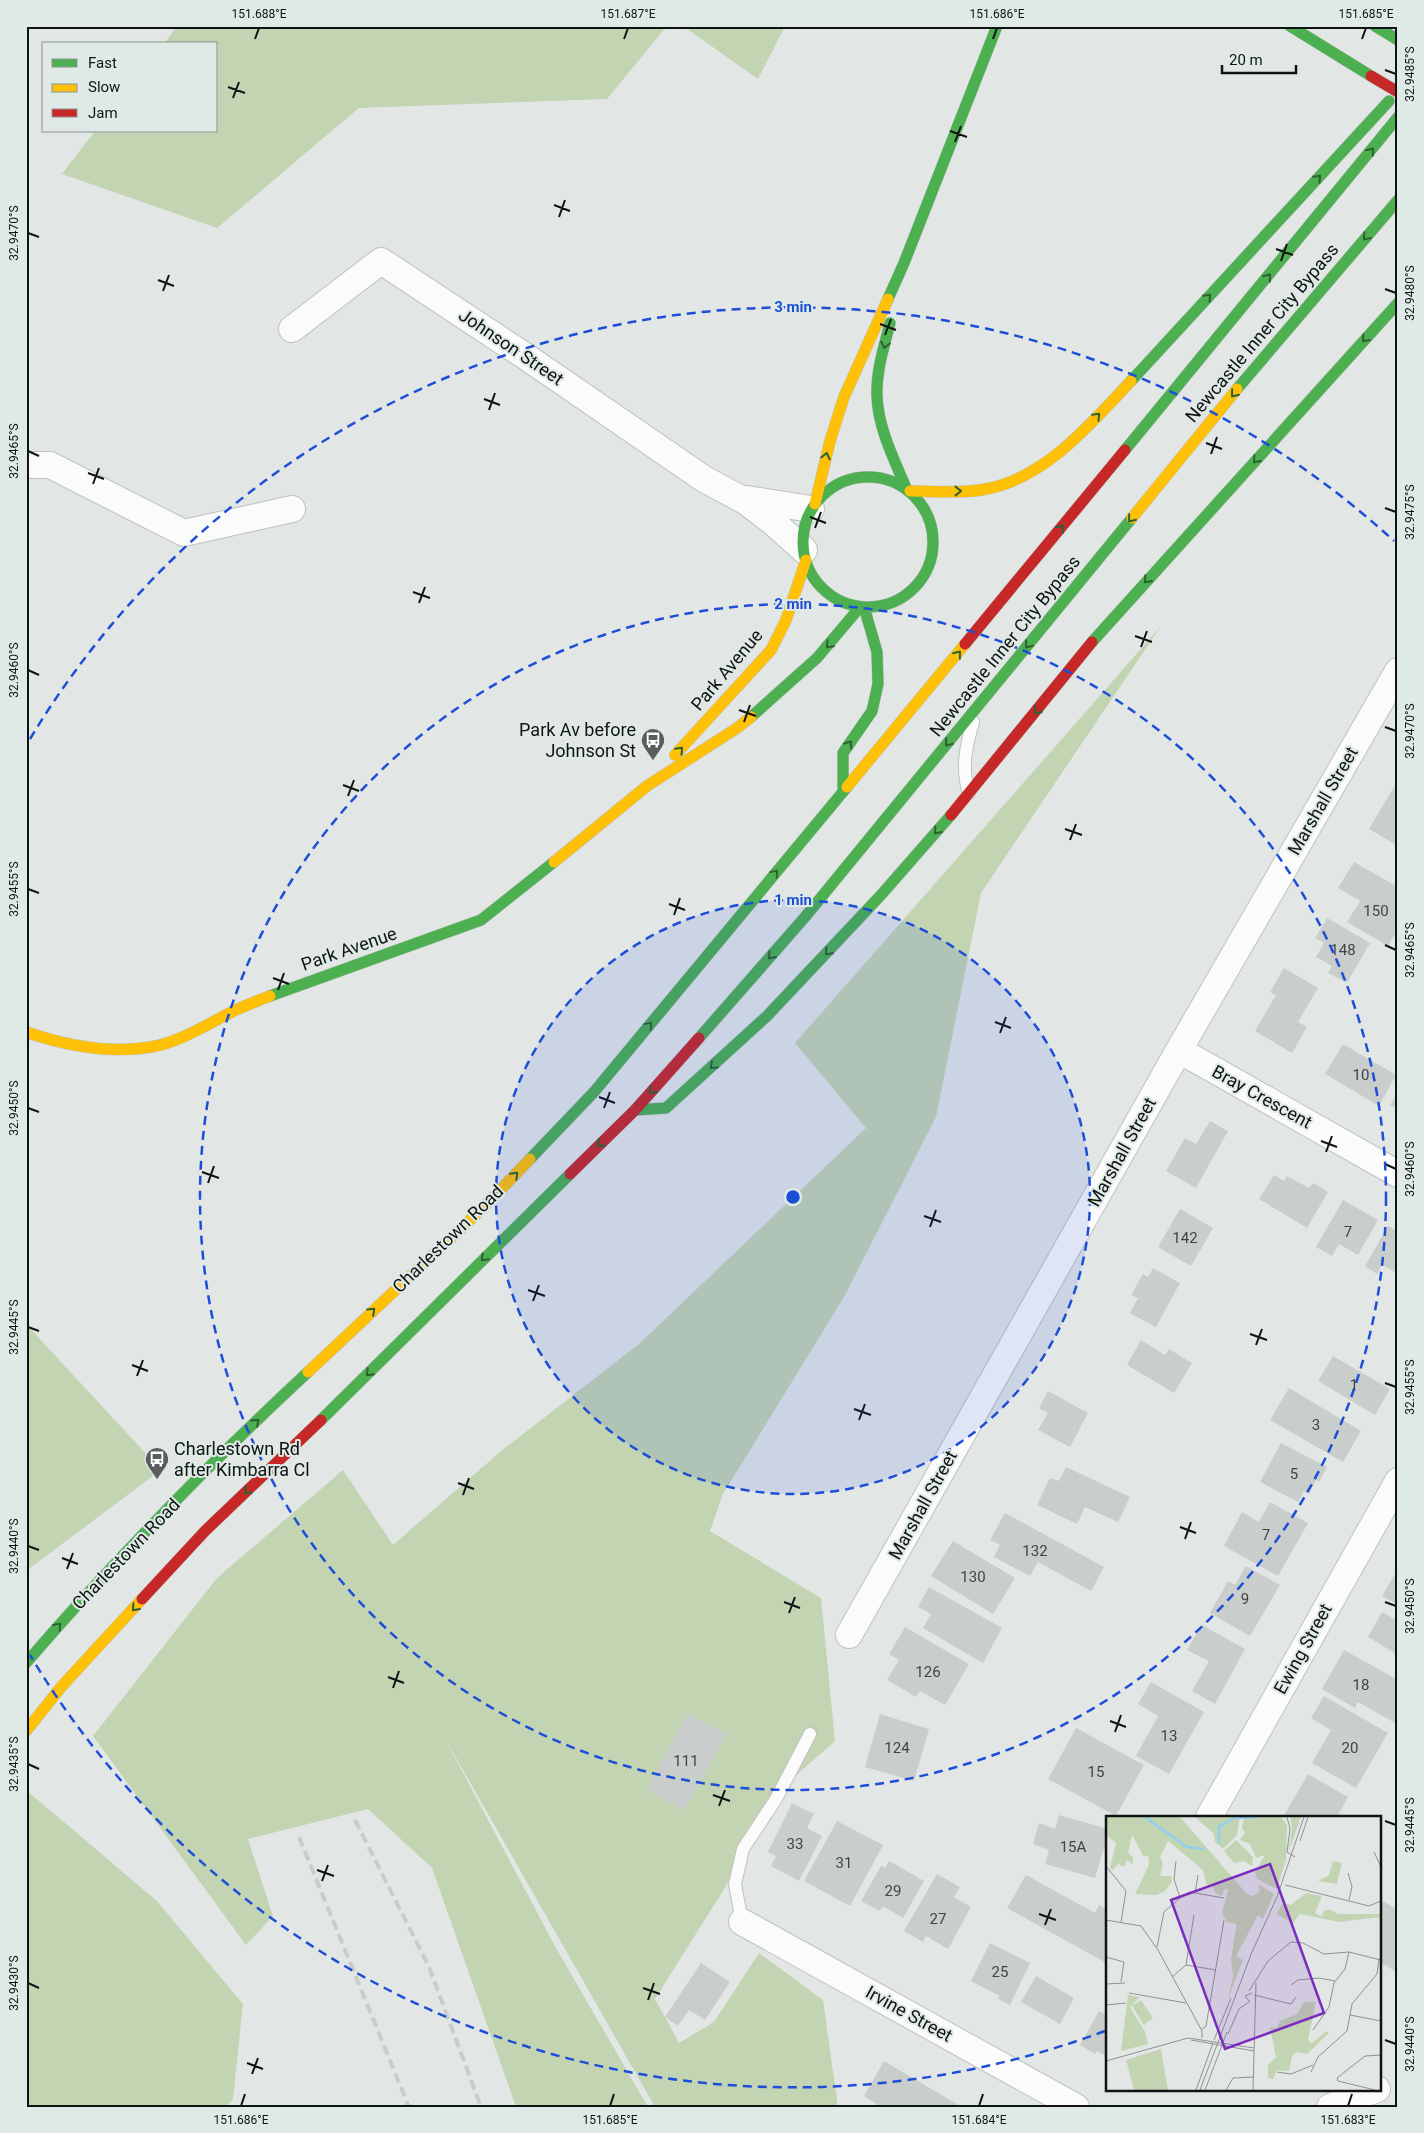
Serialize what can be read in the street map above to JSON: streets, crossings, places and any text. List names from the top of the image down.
{
  "streets": {
    "main road": ["Newcastle Inner City Bypass", "Park Avenue", "Charlestown Road"],
    "street": [
      "Johnson Street",
      "Marshall Street",
      "Bray Crescent",
      "Ewing Street",
      "Irvine Street"
    ]
  },
  "crossings": [
    ["Newcastle Inner City Bypass", "Charlestown Road"],
    ["Johnson Street", "Park Avenue"],
    ["Marshall Street", "Bray Crescent"]
  ],
  "places": {
    "bus stop": ["Park Av before Johnson St", "Charlestown Rd after Kimbarra Cl"]
  },
  "house_numbers": [
    "150",
    "148",
    "10",
    "7",
    "142",
    "1",
    "3",
    "5",
    "7",
    "132",
    "130",
    "9",
    "126",
    "18",
    "13",
    "124",
    "20",
    "111",
    "15",
    "33",
    "15A",
    "31",
    "29",
    "27",
    "25"
  ],
  "legend": ["Fast", "Slow", "Jam"],
  "scale_bar": "20 m",
  "coordinates": [
    "151.688°E",
    "151.687°E",
    "151.686°E",
    "151.685°E",
    "32.9485°S",
    "32.9470°S",
    "32.9480°S",
    "32.9465°S",
    "32.9475°S",
    "32.9460°S",
    "32.9455°S",
    "32.9450°S",
    "32.9445°S",
    "32.9440°S",
    "32.9435°S",
    "32.9430°S",
    "151.684°E",
    "151.683°E"
  ],
  "rings": ["3 min", "2 min", "1 min"]
}
